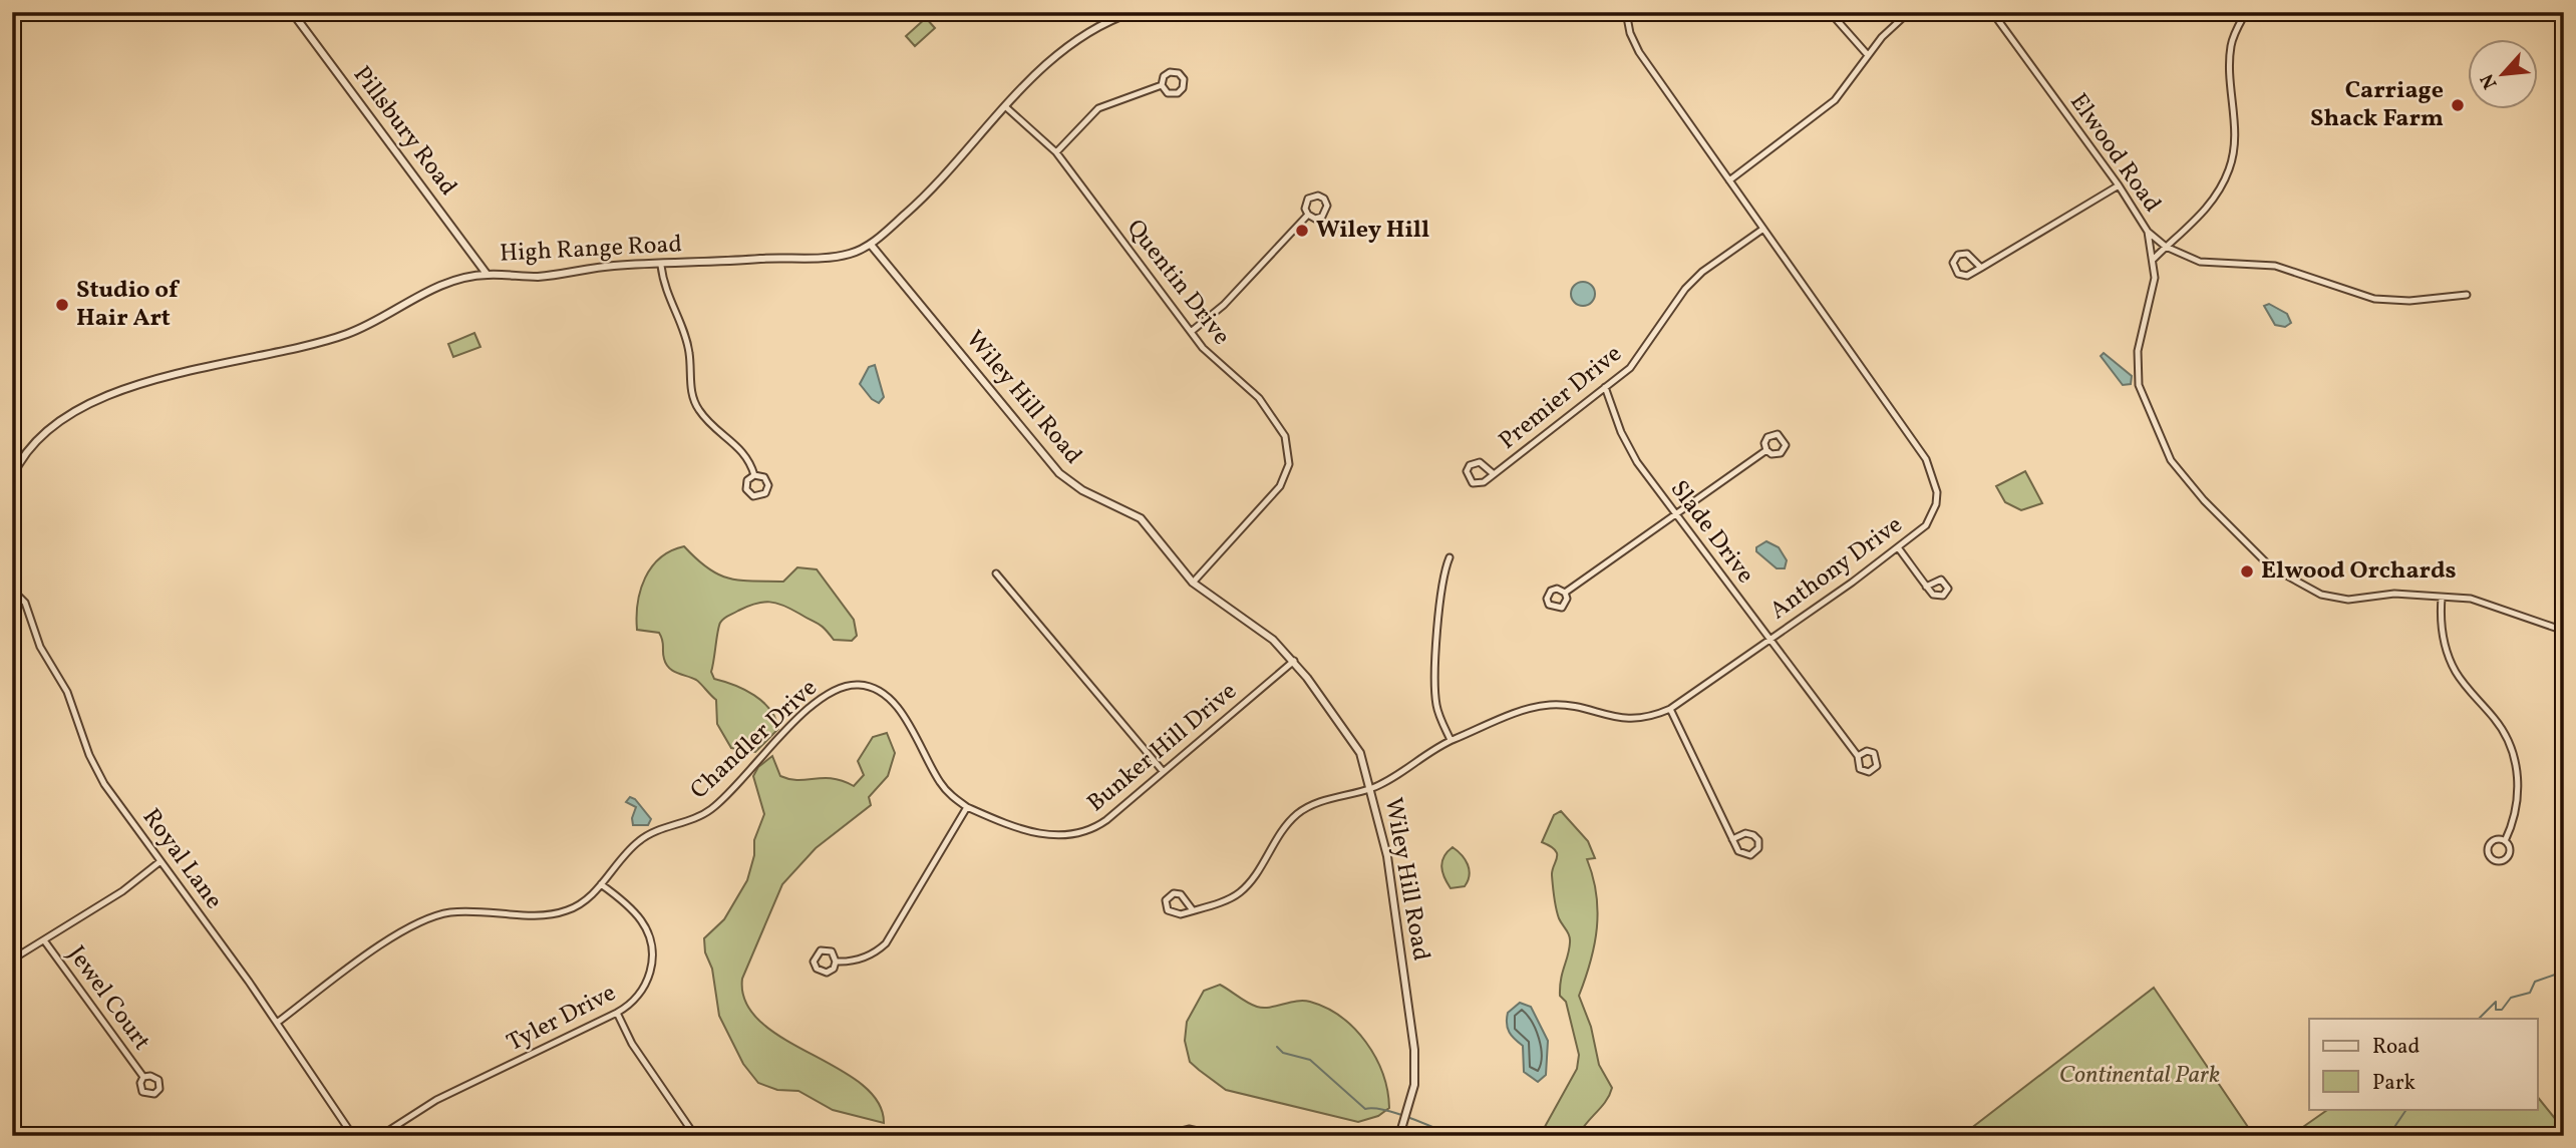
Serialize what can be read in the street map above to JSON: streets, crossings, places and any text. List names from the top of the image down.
{
  "streets": {
    "street": [
      "Pillsbury Road",
      "Elwood Road",
      "High Range Road",
      "Quentin Drive",
      "Wiley Hill Road",
      "Premier Drive",
      "Slade Drive",
      "Anthony Drive",
      "Chandler Drive",
      "Bunker Hill Drive",
      "Royal Lane",
      "Jewel Court",
      "Tyler Drive"
    ]
  },
  "crossings": [
    ["Pillsbury Road", "High Range Road"],
    ["High Range Road", "Quentin Drive"],
    ["High Range Road", "Wiley Hill Road"],
    ["Quentin Drive", "Wiley Hill Road"],
    ["Wiley Hill Road", "Anthony Drive"],
    ["Wiley Hill Road", "Bunker Hill Drive"],
    ["Premier Drive", "Slade Drive"],
    ["Premier Drive", "Anthony Drive"],
    ["Slade Drive", "Anthony Drive"],
    ["Chandler Drive", "Bunker Hill Drive"],
    ["Chandler Drive", "Royal Lane"],
    ["Chandler Drive", "Tyler Drive"]
  ],
  "parks": ["Continental Park"],
  "places": [
    "Carriage Shack Farm",
    "Wiley Hill",
    "Studio of Hair Art",
    "Elwood Orchards"
  ],
  "legend": ["Road", "Park"],
  "north": "bottom left"
}
